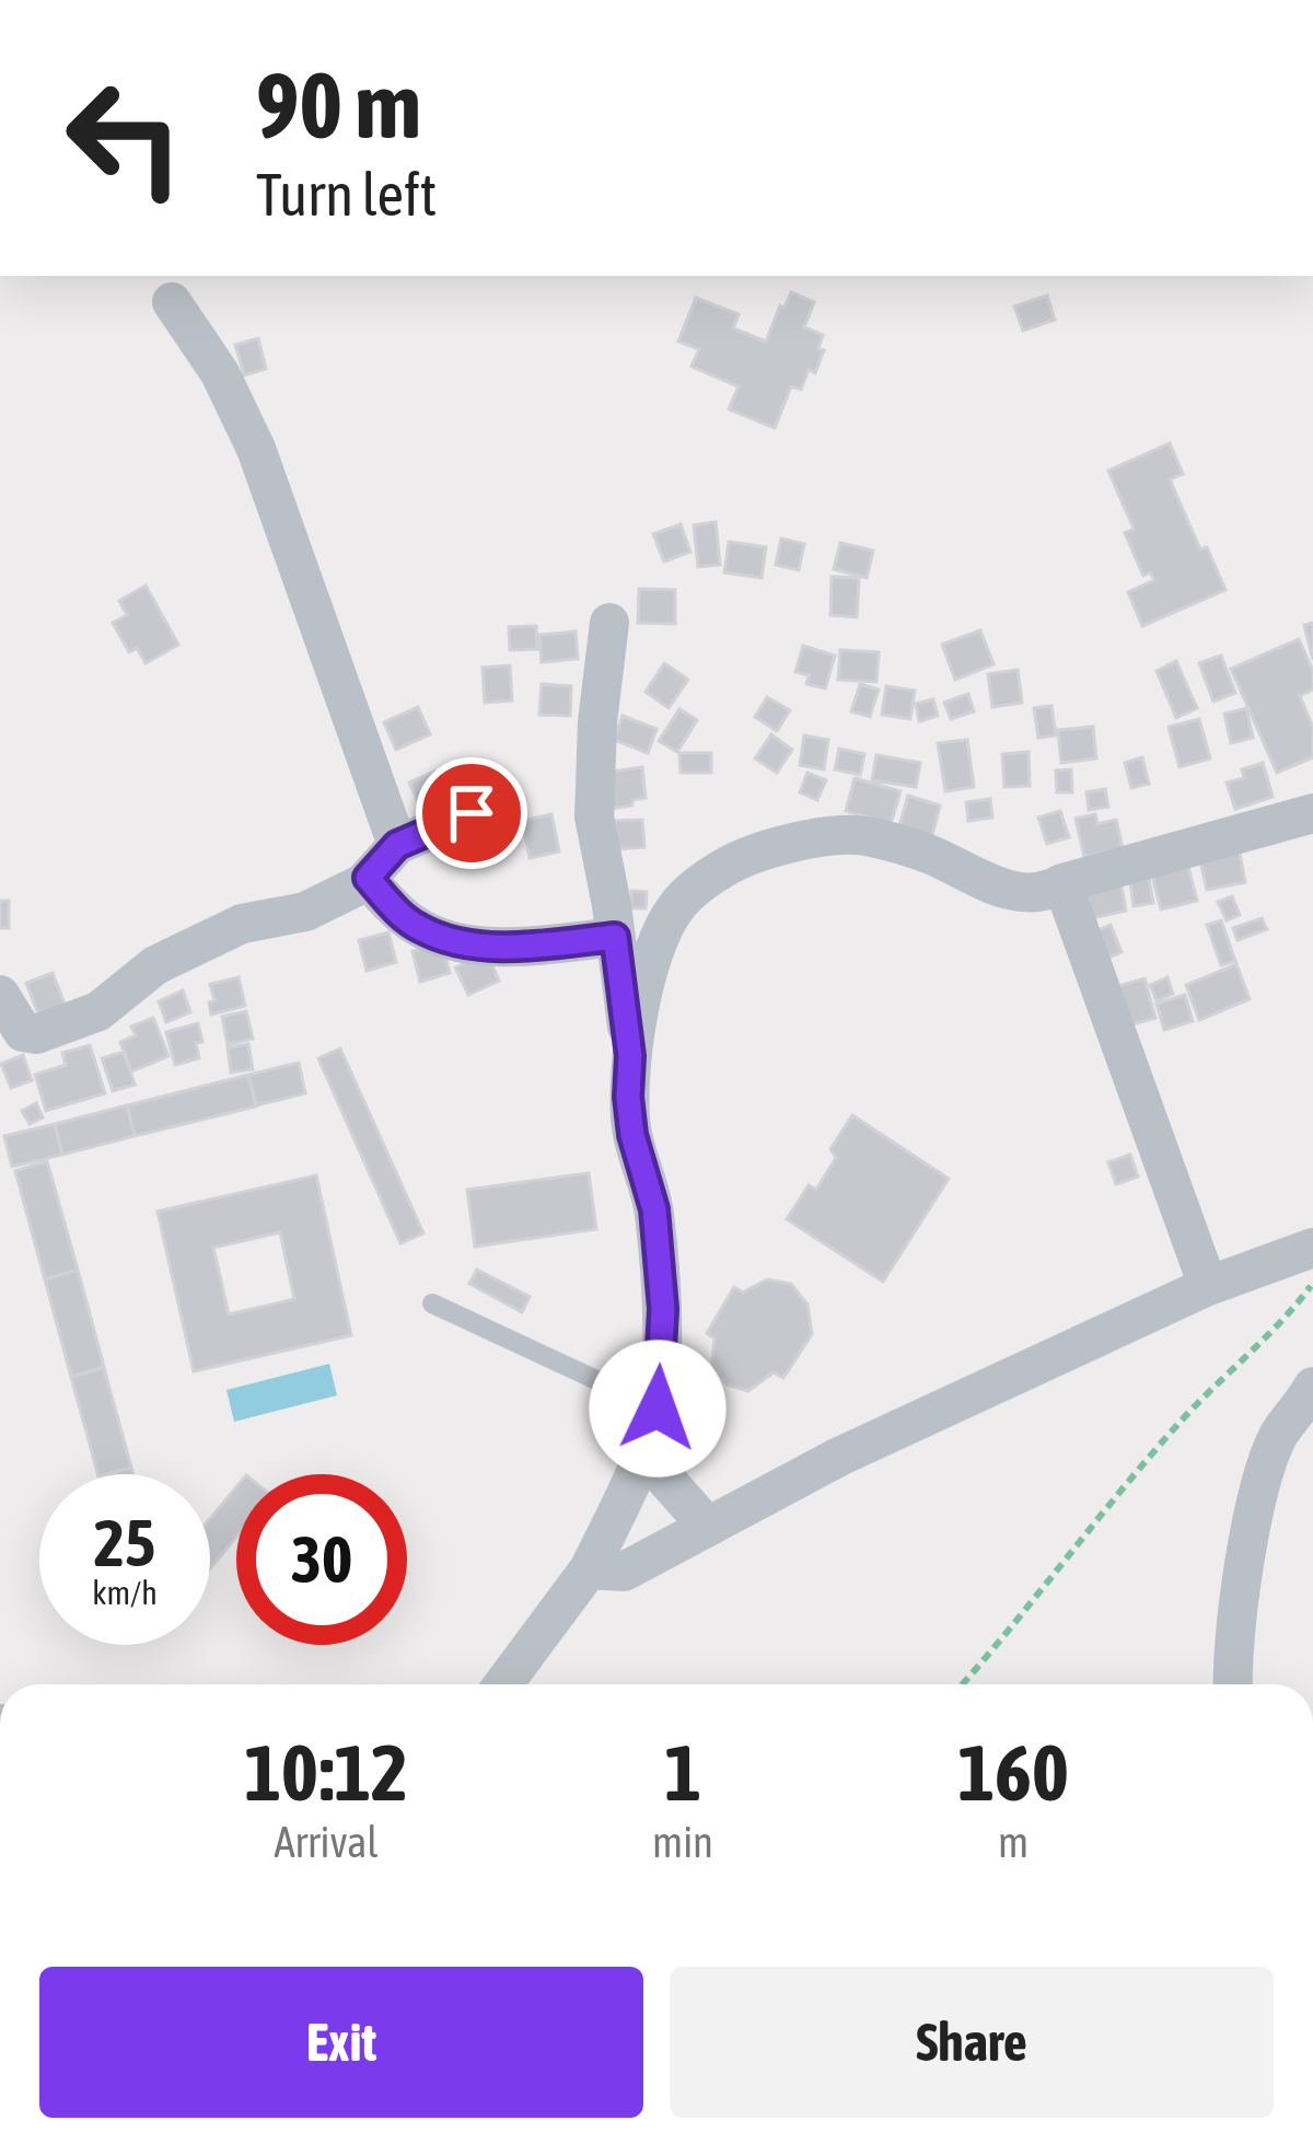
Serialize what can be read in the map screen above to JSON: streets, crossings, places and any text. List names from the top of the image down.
{
  "page": {
    "turn": ["90 m", "Turn left"],
    "speed": "25 km/h",
    "limit": "30",
    "eta": [
      "10:12",
      "Arrival",
      "1",
      "min",
      "160",
      "m"
    ],
    "buttons": ["Exit", "Share"]
  }
}
